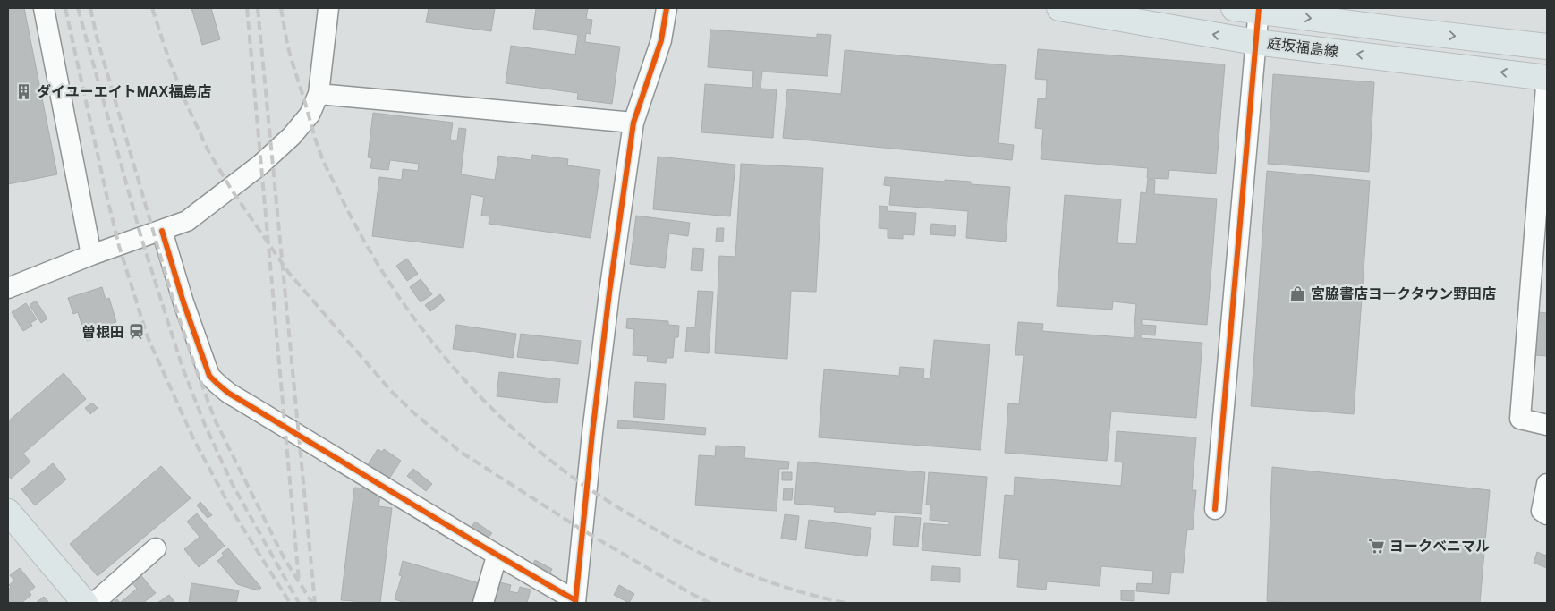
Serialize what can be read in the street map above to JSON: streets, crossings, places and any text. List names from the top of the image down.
{
  "streets": {
    "main road": ["庭坂福島線"]
  },
  "places": {
    "building": ["ダイユーエイトMAX福島店"],
    "shop": ["宮脇書店ヨークタウン野田店"],
    "station": ["曽根田"],
    "supermarket": ["ヨークベニマル"]
  }
}
